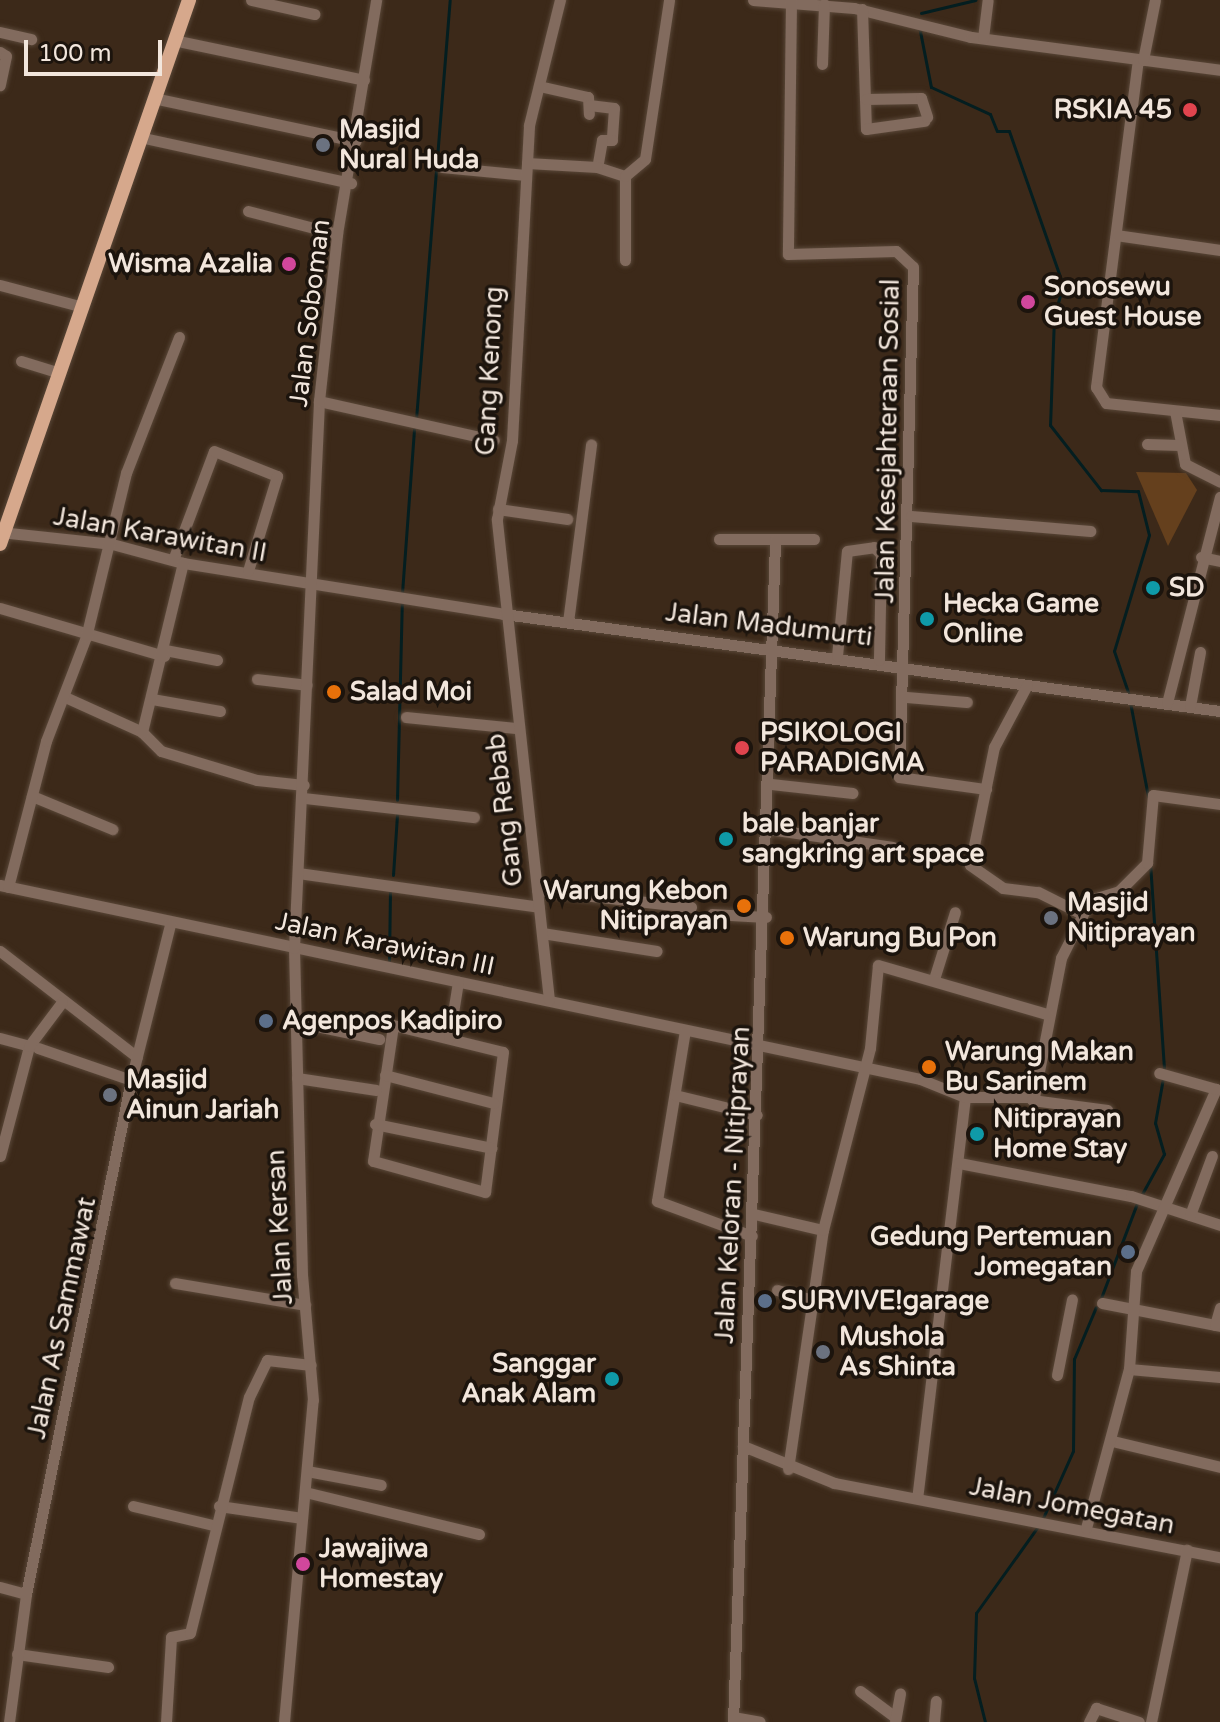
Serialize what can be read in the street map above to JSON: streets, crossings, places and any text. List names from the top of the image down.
{
  "streets": {
    "street": [
      "Jalan Soboman",
      "Gang Kenong",
      "Jalan Kesejahteraan Sosial",
      "Jalan Karawitan II",
      "Jalan Madumurti",
      "Gang Rebab",
      "Jalan Karawitan III",
      "Jalan Keloran - Nitiprayan",
      "Jalan Kersan",
      "Jalan As Sammawat",
      "Jalan Jomegatan"
    ]
  },
  "crossings": [
    ["Jalan Soboman", "Jalan Karawitan II"],
    ["Jalan Soboman", "Jalan Madumurti"],
    ["Jalan Soboman", "Jalan Kersan"],
    ["Gang Kenong", "Jalan Madumurti"],
    ["Gang Kenong", "Gang Rebab"],
    ["Jalan Kesejahteraan Sosial", "Jalan Madumurti"],
    ["Jalan Karawitan II", "Jalan Madumurti"],
    ["Jalan Karawitan II", "Jalan Kersan"],
    ["Jalan Madumurti", "Gang Rebab"],
    ["Jalan Madumurti", "Jalan Keloran - Nitiprayan"],
    ["Jalan Madumurti", "Jalan Kersan"],
    ["Gang Rebab", "Jalan Karawitan III"],
    ["Jalan Karawitan III", "Jalan Keloran - Nitiprayan"],
    ["Jalan Karawitan III", "Jalan Kersan"],
    ["Jalan Karawitan III", "Jalan As Sammawat"],
    ["Jalan Keloran - Nitiprayan", "Jalan Jomegatan"]
  ],
  "places": [
    "RSKIA 45",
    "Masjid Nural Huda",
    "Wisma Azalia",
    "Sonosewu Guest House",
    "SD",
    "Hecka Game Online",
    "Salad Moi",
    "PSIKOLOGI PARADIGMA",
    "bale banjar sangkring art space",
    "Warung Kebon Nitiprayan",
    "Masjid Nitiprayan",
    "Warung Bu Pon",
    "Agenpos Kadipiro",
    "Warung Makan Bu Sarinem",
    "Masjid Ainun Jariah",
    "Nitiprayan Home Stay",
    "Gedung Pertemuan Jomegatan",
    "SURVIVE!garage",
    "Mushola As Shinta",
    "Sanggar Anak Alam",
    "Jawajiwa Homestay"
  ],
  "scale_bar": "100 m"
}
